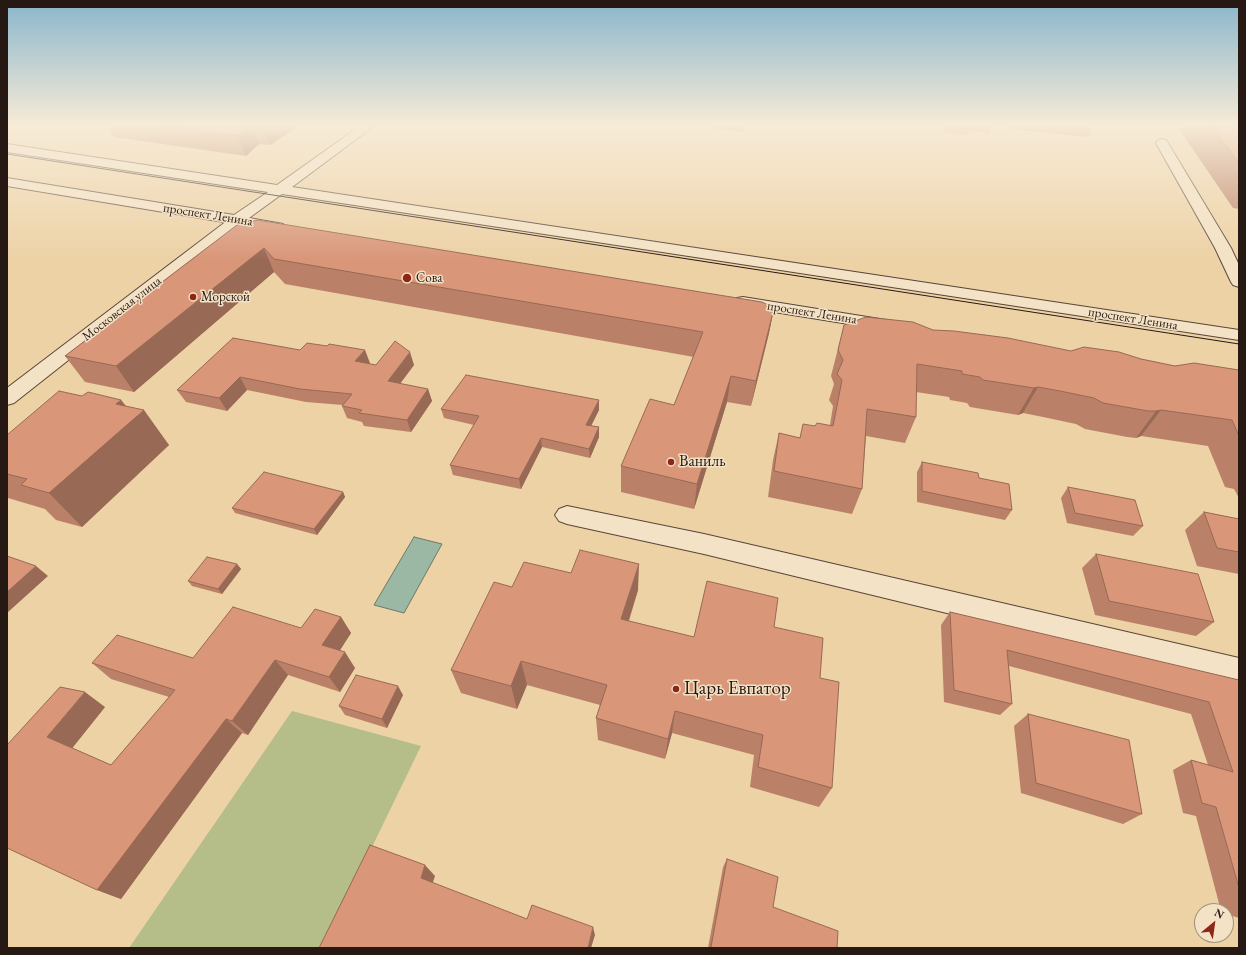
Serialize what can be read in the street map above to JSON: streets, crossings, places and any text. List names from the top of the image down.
{
  "streets": {
    "street": ["проспект Ленина", "Московская улица"]
  },
  "crossings": [
    ["проспект Ленина", "Московская улица"]
  ],
  "places": [
    "Сова",
    "Морской",
    "Ваниль",
    "Царь Евпатор"
  ],
  "north": "top right"
}
